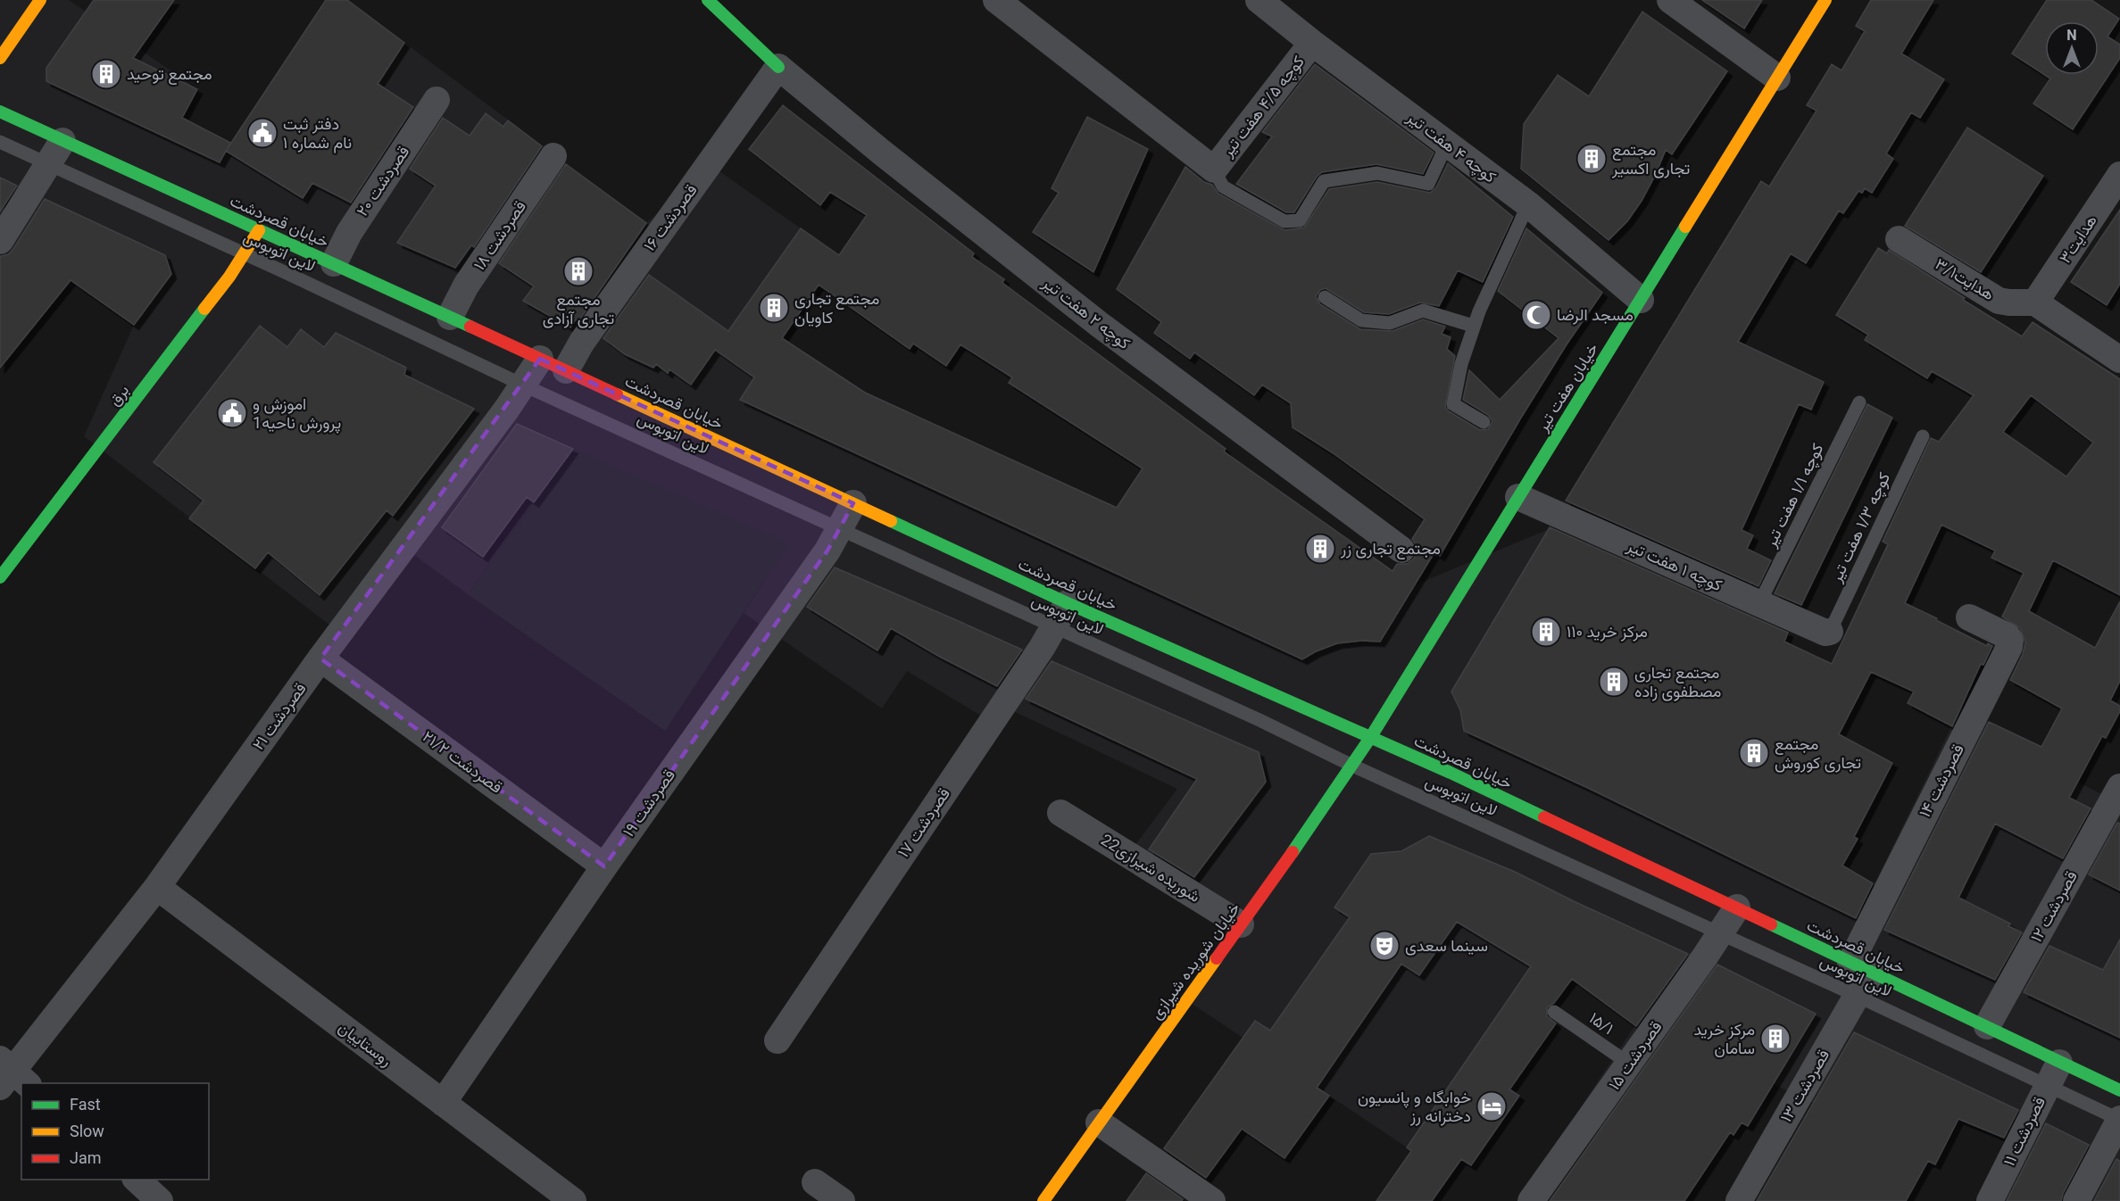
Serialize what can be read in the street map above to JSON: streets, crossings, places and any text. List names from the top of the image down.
{
  "streets": {
    "main road": [
      "خیابان قصردشت",
      "خیابان هفت تیر",
      "برق",
      "خیابان شوریده شیرازی"
    ],
    "street": [
      "کوچه ۴/۵ هفت تیر",
      "کوچه ۴ هفت تیر",
      "قصردشت ۲۰",
      "قصردشت ۱۶",
      "قصردشت ۱۸",
      "هدایت۳",
      "هدایت۳/۱",
      "کوچه ۲ هفت تیر",
      "کوچه ۱ هفت تیر",
      "قصردشت ۲۱",
      "قصردشت ۲۱/۲",
      "قصردشت ۱۴",
      "قصردشت ۱۹",
      "قصردشت ۱۷",
      "22شوریده شیرازی",
      "قصردشت ۱۲",
      "روستاییان",
      "قصردشت ۱۵",
      "قصردشت ۱۳",
      "قصردشت ۱۱"
    ],
    "lane": [
      "لاین اتوبوس",
      "کوچه ۱/۱ هفت تیر",
      "کوچه ۱/۳ هفت تیر",
      "۱۵/۱"
    ]
  },
  "crossings": [
    ["کوچه ۴/۵ هفت تیر", "کوچه ۴ هفت تیر"],
    ["کوچه ۴ هفت تیر", "خیابان هفت تیر"],
    ["قصردشت ۲۰", "خیابان قصردشت"],
    ["قصردشت ۱۶", "خیابان قصردشت"],
    ["قصردشت ۱۶", "کوچه ۲ هفت تیر"],
    ["خیابان قصردشت", "قصردشت ۱۸"],
    ["خیابان قصردشت", "لاین اتوبوس"],
    ["خیابان قصردشت", "خیابان هفت تیر"],
    ["خیابان قصردشت", "برق"],
    ["خیابان قصردشت", "قصردشت ۲۱"],
    ["خیابان قصردشت", "قصردشت ۱۴"],
    ["خیابان قصردشت", "قصردشت ۱۹"],
    ["خیابان قصردشت", "قصردشت ۱۷"],
    ["خیابان قصردشت", "قصردشت ۱۲"],
    ["خیابان قصردشت", "خیابان شوریده شیرازی"],
    ["خیابان قصردشت", "قصردشت ۱۵"],
    ["خیابان قصردشت", "قصردشت ۱۳"],
    ["خیابان قصردشت", "قصردشت ۱۱"],
    ["هدایت۳", "هدایت۳/۱"],
    ["لاین اتوبوس", "برق"],
    ["لاین اتوبوس", "قصردشت ۲۱"],
    ["لاین اتوبوس", "قصردشت ۱۹"],
    ["لاین اتوبوس", "قصردشت ۱۷"],
    ["لاین اتوبوس", "خیابان شوریده شیرازی"],
    ["لاین اتوبوس", "قصردشت ۱۵"],
    ["لاین اتوبوس", "قصردشت ۱۳"],
    ["لاین اتوبوس", "قصردشت ۱۱"],
    ["خیابان هفت تیر", "کوچه ۱ هفت تیر"],
    ["خیابان هفت تیر", "خیابان شوریده شیرازی"],
    ["کوچه ۱/۱ هفت تیر", "کوچه ۱ هفت تیر"],
    ["کوچه ۱/۳ هفت تیر", "کوچه ۱ هفت تیر"],
    ["قصردشت ۲۱", "قصردشت ۲۱/۲"],
    ["قصردشت ۲۱", "روستاییان"],
    ["قصردشت ۲۱/۲", "قصردشت ۱۹"],
    ["قصردشت ۱۴", "قصردشت ۱۳"],
    ["قصردشت ۱۹", "روستاییان"],
    ["22شوریده شیرازی", "خیابان شوریده شیرازی"],
    ["۱۵/۱", "قصردشت ۱۵"]
  ],
  "places": {
    "building": [
      "مجتمع توحید",
      "مجتمع تجاری اکسیر",
      "مجتمع تجاری آزادی",
      "مجتمع تجاری کاویان",
      "مجتمع تجاری زر",
      "مرکز خرید ۱۱۰",
      "مجتمع تجاری مصطفوی زاده",
      "مجتمع تجاری کوروش",
      "مرکز خرید سامان"
    ],
    "public building": ["دفتر ثبت نام شماره ١", "اموزش و پرورش ناحیه1"],
    "mosque": ["مسجد الرضا"],
    "theatre": ["سینما سعدی"],
    "hotel": ["خوابگاه و پانسیون دخترانه رز"]
  },
  "legend": ["Fast", "Slow", "Jam"],
  "north": "top"
}
